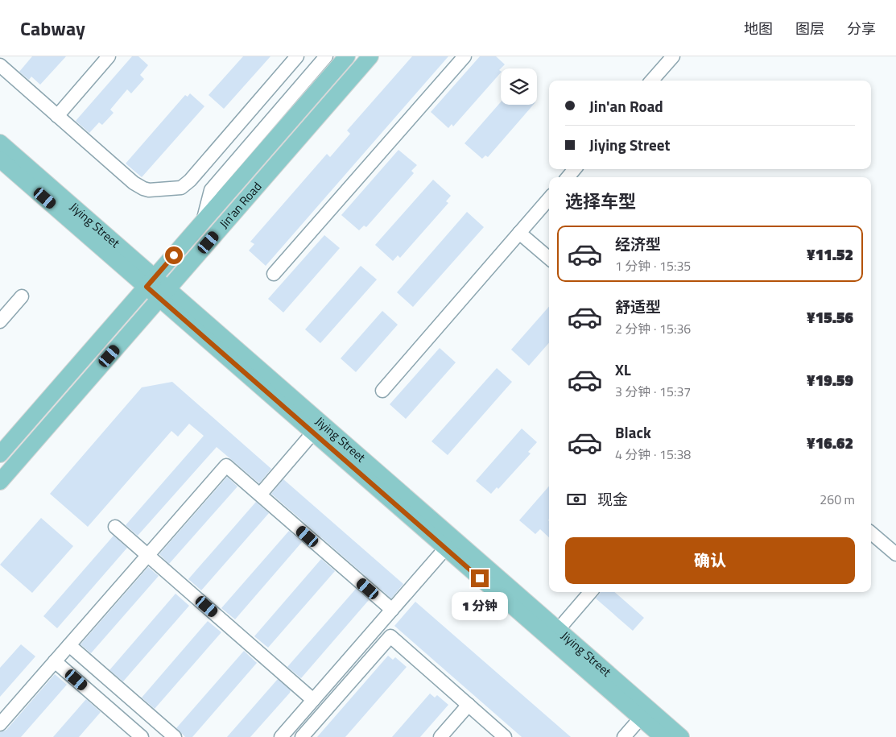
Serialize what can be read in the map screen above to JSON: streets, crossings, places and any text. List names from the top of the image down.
{
  "streets": {
    "main road": ["Jin'an Road", "Jiying Street"]
  },
  "crossings": [
    ["Jin'an Road", "Jiying Street"]
  ],
  "page": {
    "header": "Cabway",
    "nav": ["地图", "图层", "分享"],
    "banner": ["Jin'an Road", "Jiying Street"],
    "heading": "选择车型",
    "list": [
      {
        "name": "经济型",
        "note": "1 分钟 · 15:35",
        "value": "¥11.52"
      },
      {
        "name": "舒适型",
        "note": "2 分钟 · 15:36",
        "value": "¥15.56"
      },
      {
        "name": "XL",
        "note": "3 分钟 · 15:37",
        "value": "¥19.59"
      },
      {
        "name": "Black",
        "note": "4 分钟 · 15:38",
        "value": "¥16.62"
      }
    ],
    "pay": ["现金", "260 m"],
    "buttons": "确认",
    "bubble": "1 分钟"
  }
}
